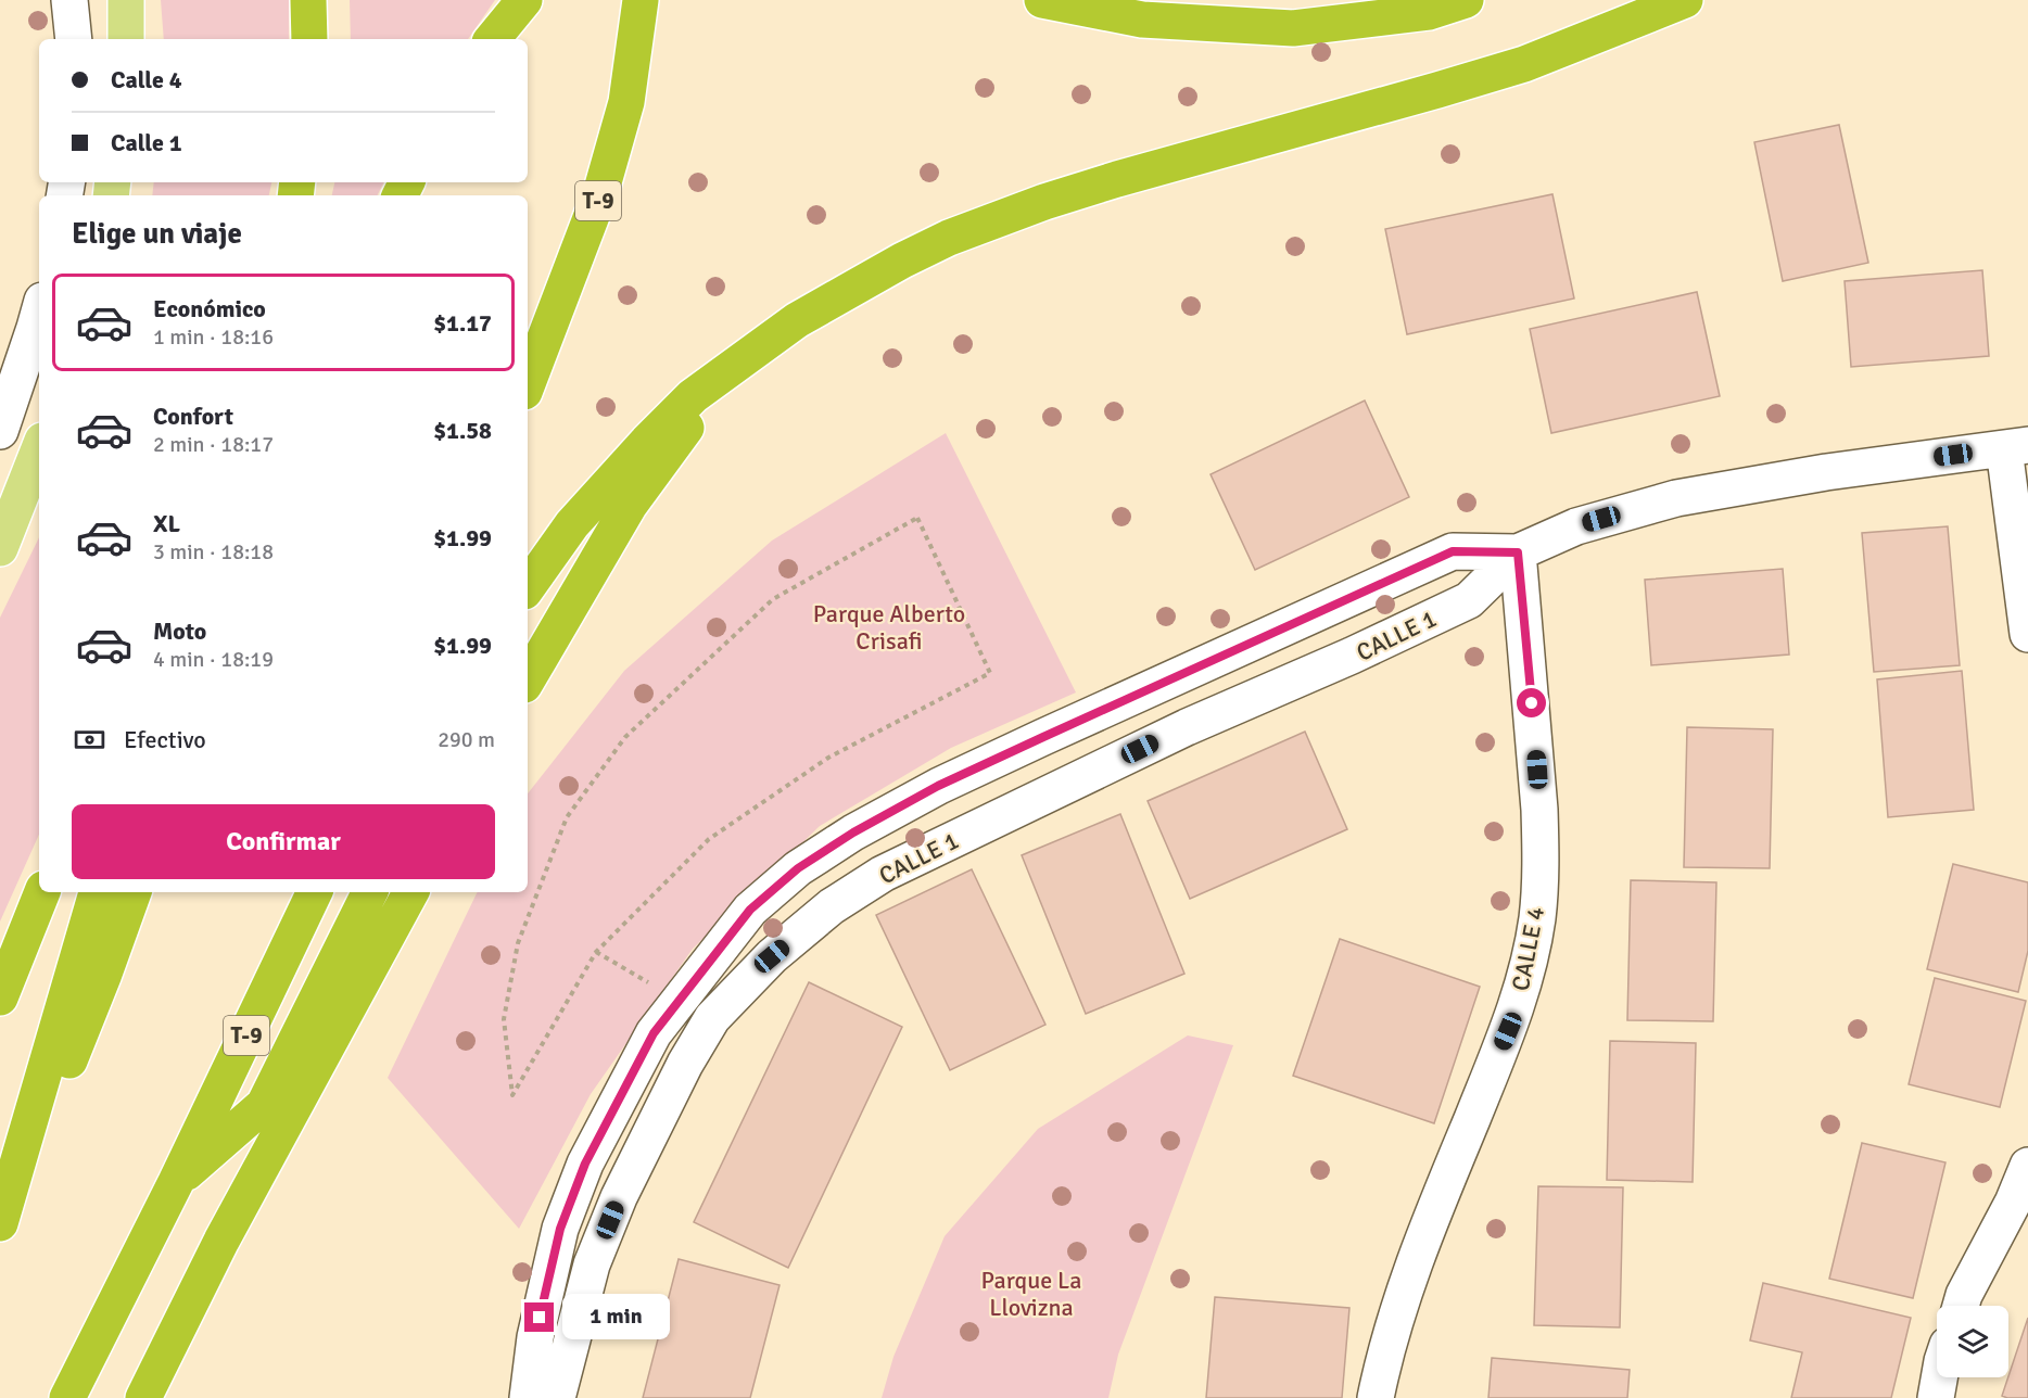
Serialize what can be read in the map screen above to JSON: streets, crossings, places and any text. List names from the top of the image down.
{
  "streets": {
    "highway": ["T-9"],
    "street": ["CALLE 1", "CALLE 4"]
  },
  "crossings": [
    ["CALLE 1", "CALLE 4"]
  ],
  "parks": ["Parque Alberto Crisafi", "Parque La Llovizna"],
  "page": {
    "banner": ["Calle 4", "Calle 1"],
    "heading": "Elige un viaje",
    "list": [
      {
        "name": "Económico",
        "note": "1 min · 18:16",
        "value": "$1.17"
      },
      {
        "name": "Confort",
        "note": "2 min · 18:17",
        "value": "$1.58"
      },
      {
        "name": "XL",
        "note": "3 min · 18:18",
        "value": "$1.99"
      },
      {
        "name": "Moto",
        "note": "4 min · 18:19",
        "value": "$1.99"
      }
    ],
    "pay": ["Efectivo", "290 m"],
    "buttons": "Confirmar",
    "bubble": "1 min"
  }
}
